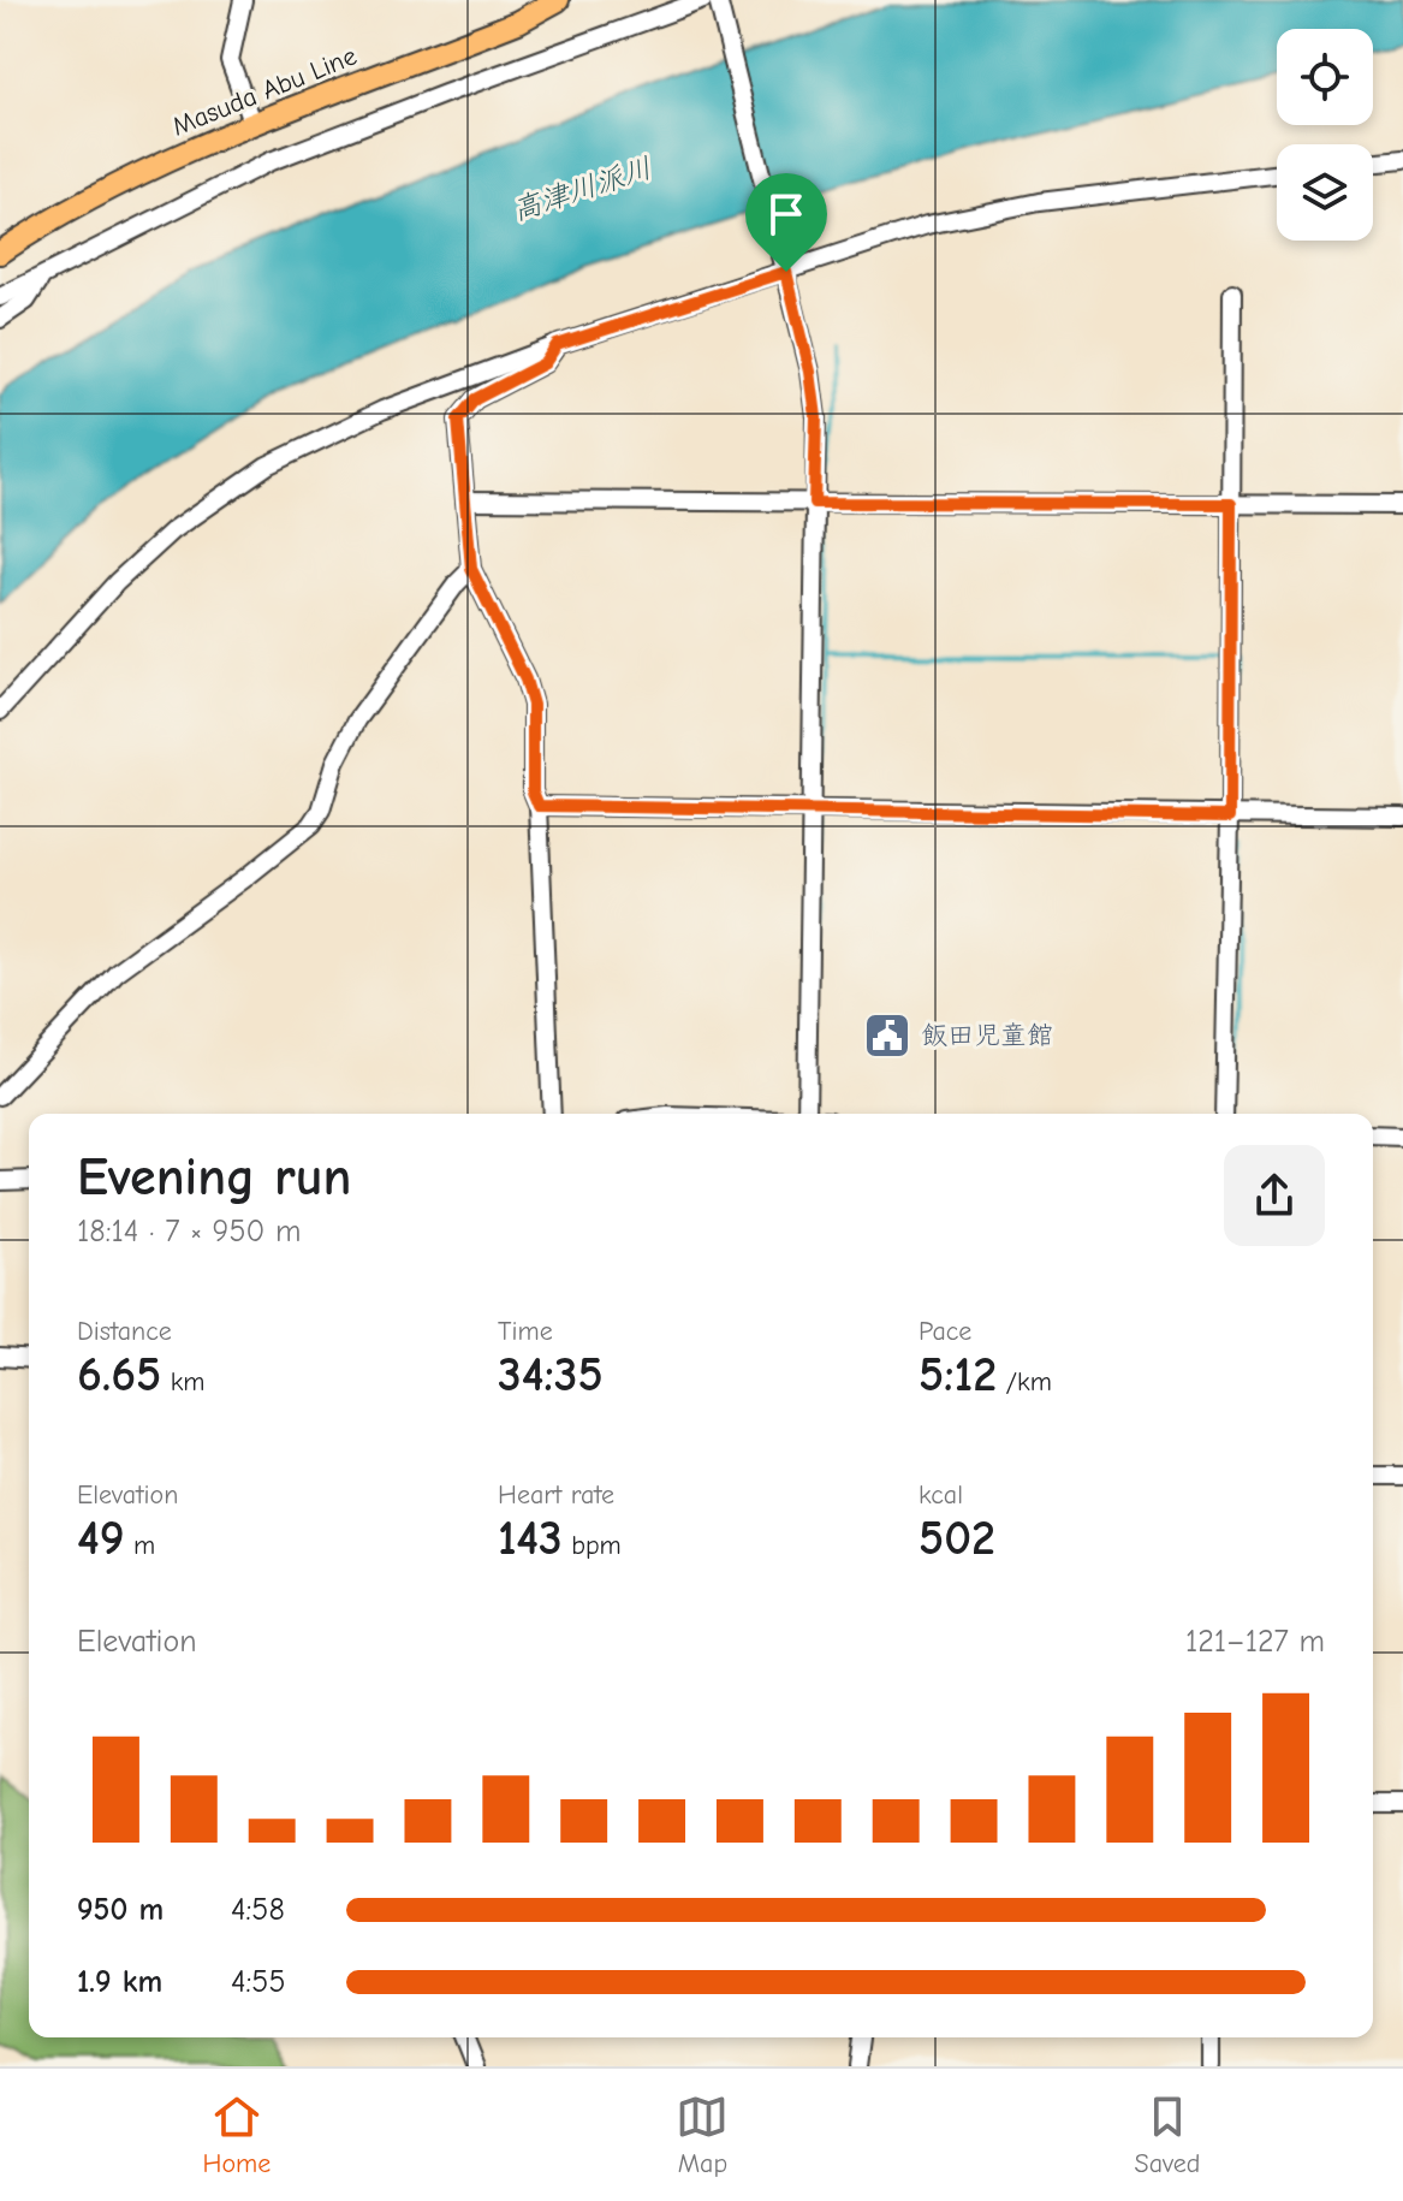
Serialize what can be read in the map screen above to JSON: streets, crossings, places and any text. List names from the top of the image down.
{
  "streets": {
    "main road": ["Masuda Abu Line"]
  },
  "water": ["高津川派川"],
  "places": {
    "public building": ["飯田児童館"]
  },
  "page": {
    "heading": ["Evening run", "18:14 · 7 × 950 m"],
    "stats": [
      ["Distance", "6.65 km"],
      ["Time", "34:35"],
      ["Pace", "5:12 /km"],
      ["Elevation", "49 m"],
      ["Heart rate", "143 bpm"],
      ["kcal", "502"]
    ],
    "chart": ["Elevation", "121–127 m"],
    "list": [
      {
        "name": "950 m",
        "note": "4:58"
      },
      {
        "name": "1.9 km",
        "note": "4:55"
      }
    ],
    "tabs": ["Home", "Map", "Saved"]
  }
}
